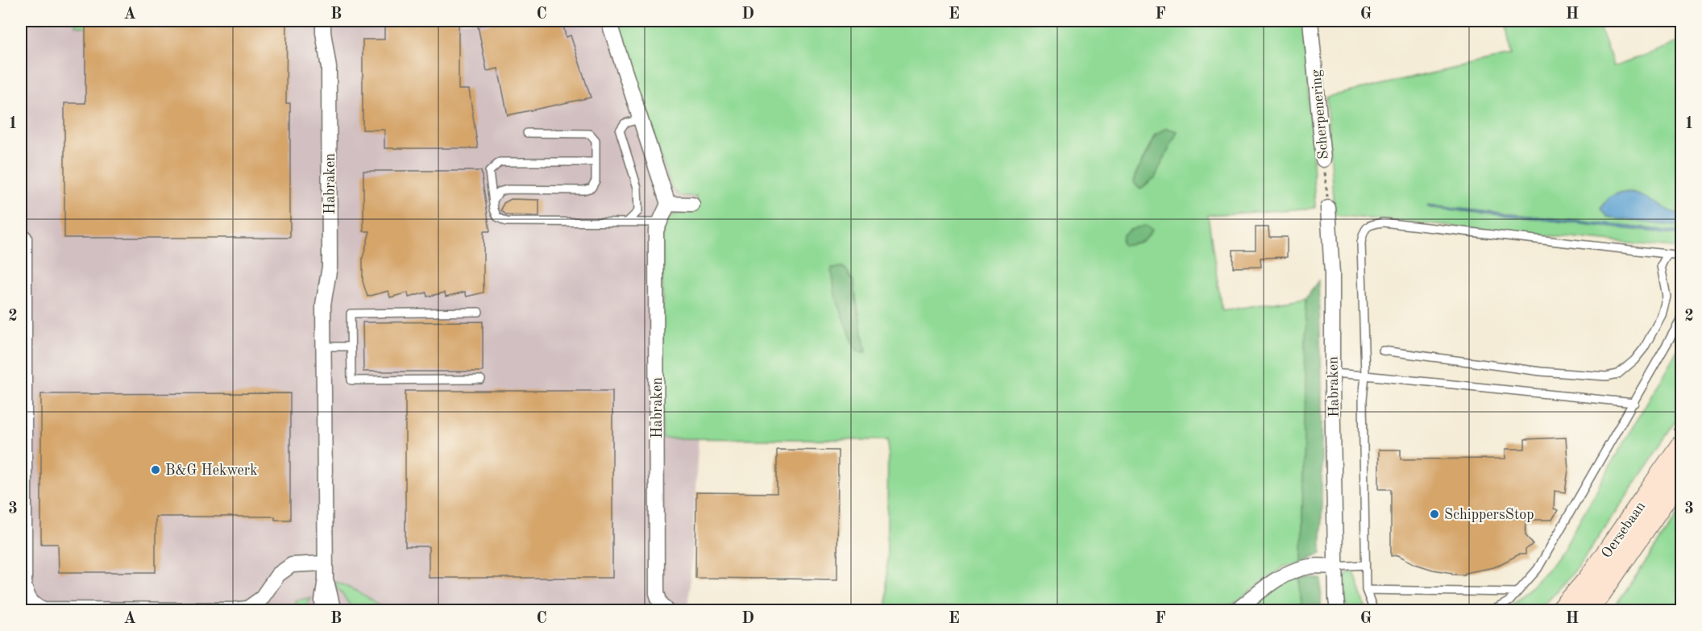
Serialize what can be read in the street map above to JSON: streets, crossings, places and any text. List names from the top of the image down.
{
  "streets": {
    "main road": ["Oersebaan"],
    "street": ["Scherpenering", "Habraken"]
  },
  "crossings": [
    ["Scherpenering", "Habraken"]
  ],
  "places": ["B&G Hekwerk", "SchippersStop"],
  "grid": {
    "columns": [
      "A",
      "B",
      "C",
      "D",
      "E",
      "F",
      "G",
      "H"
    ],
    "rows": ["1", "2", "3"]
  }
}
